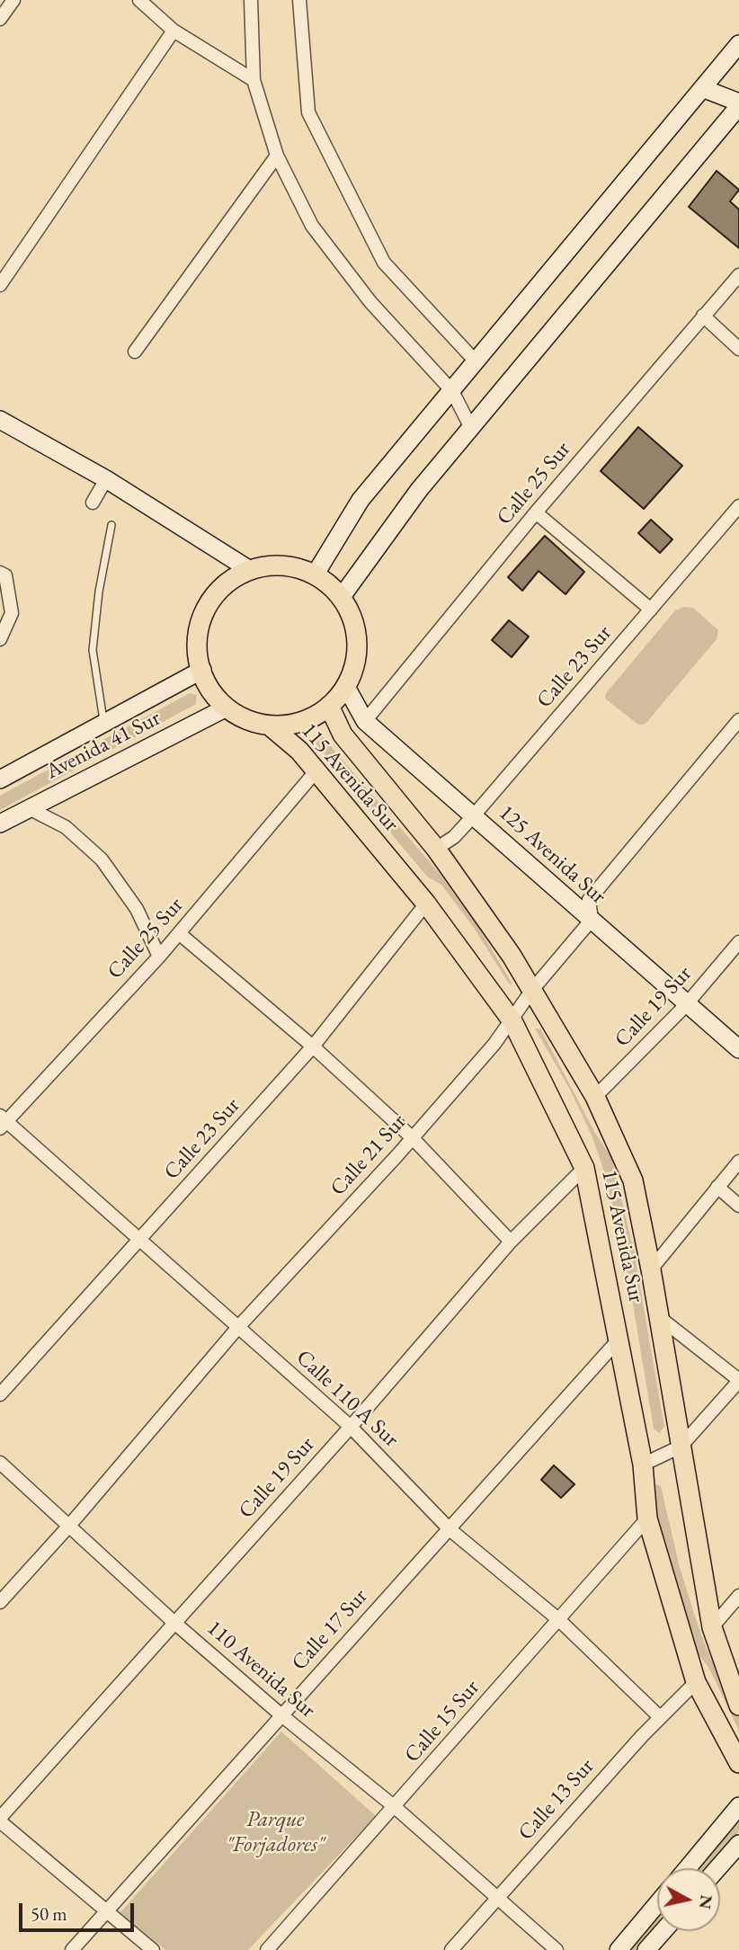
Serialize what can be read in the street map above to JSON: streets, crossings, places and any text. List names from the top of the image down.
{
  "streets": {
    "main road": ["Avenida 41 Sur", "115 Avenida Sur", "125 Avenida Sur"],
    "street": [
      "Calle 25 Sur",
      "Calle 23 Sur",
      "Calle 19 Sur",
      "Calle 21 Sur",
      "Calle 110 A Sur",
      "Calle 17 Sur",
      "110 Avenida Sur",
      "Calle 15 Sur",
      "Calle 13 Sur"
    ]
  },
  "crossings": [
    ["Calle 25 Sur", "115 Avenida Sur"],
    ["Calle 25 Sur", "125 Avenida Sur"],
    ["Calle 25 Sur", "Calle 110 A Sur"],
    ["Calle 23 Sur", "115 Avenida Sur"],
    ["Calle 23 Sur", "125 Avenida Sur"],
    ["Calle 23 Sur", "Calle 110 A Sur"],
    ["Avenida 41 Sur", "115 Avenida Sur"],
    ["Avenida 41 Sur", "125 Avenida Sur"],
    ["115 Avenida Sur", "125 Avenida Sur"],
    ["115 Avenida Sur", "Calle 19 Sur"],
    ["115 Avenida Sur", "Calle 21 Sur"],
    ["115 Avenida Sur", "Calle 17 Sur"],
    ["115 Avenida Sur", "Calle 15 Sur"],
    ["115 Avenida Sur", "Calle 13 Sur"],
    ["125 Avenida Sur", "Calle 19 Sur"],
    ["125 Avenida Sur", "Calle 21 Sur"],
    ["Calle 19 Sur", "Calle 110 A Sur"],
    ["Calle 19 Sur", "110 Avenida Sur"],
    ["Calle 21 Sur", "Calle 110 A Sur"],
    ["Calle 21 Sur", "110 Avenida Sur"],
    ["Calle 110 A Sur", "Calle 17 Sur"],
    ["Calle 110 A Sur", "Calle 15 Sur"],
    ["Calle 110 A Sur", "Calle 13 Sur"],
    ["Calle 17 Sur", "110 Avenida Sur"],
    ["110 Avenida Sur", "Calle 15 Sur"],
    ["110 Avenida Sur", "Calle 13 Sur"]
  ],
  "parks": ["Parque \"Forjadores\""],
  "scale_bar": "50 m",
  "north": "right"
}
